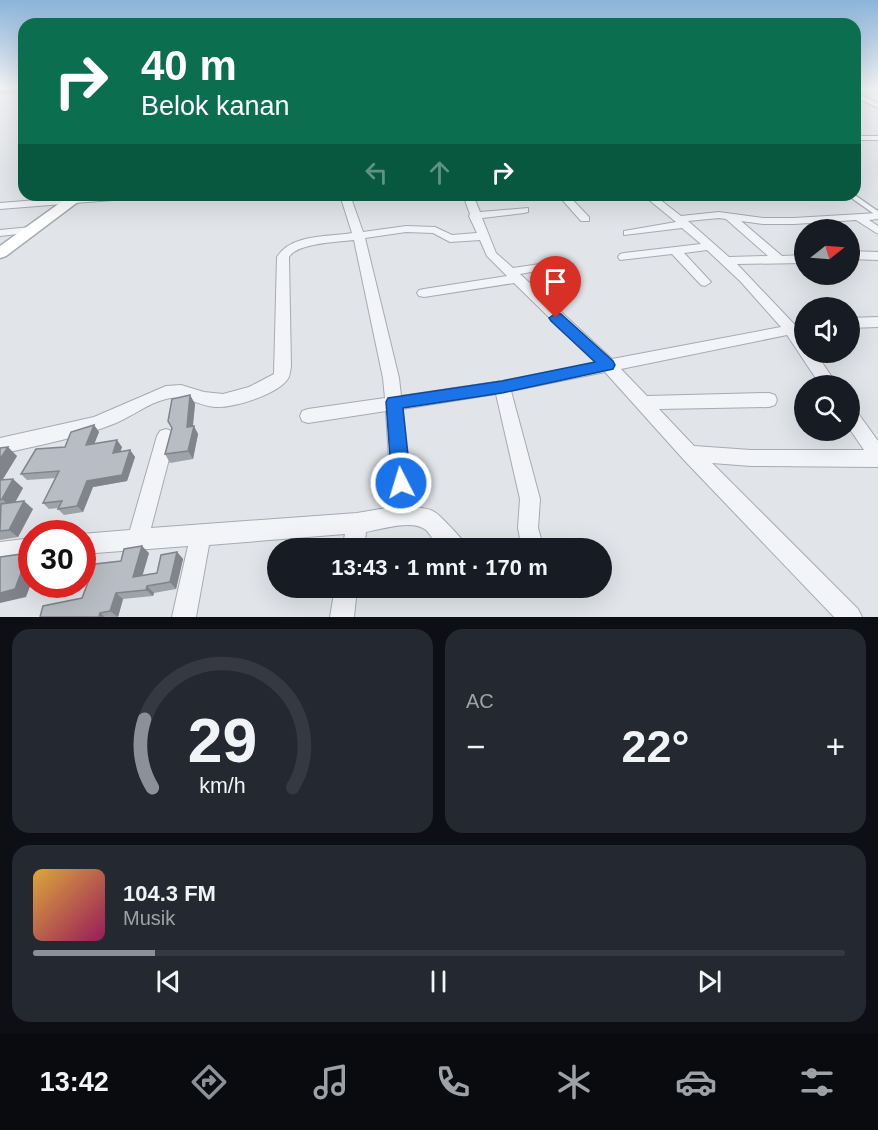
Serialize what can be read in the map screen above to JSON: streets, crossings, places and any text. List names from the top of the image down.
{
  "north": "right",
  "page": {
    "turn": ["40 m", "Belok kanan"],
    "limit": "30",
    "trip": "13:43 · 1 mnt · 170 m",
    "tile": "AC",
    "heat": ["−", "22°", "+"],
    "song": ["104.3 FM", "Musik"],
    "tabs": "13:42",
    "gauge": ["29", "km/h"]
  }
}
